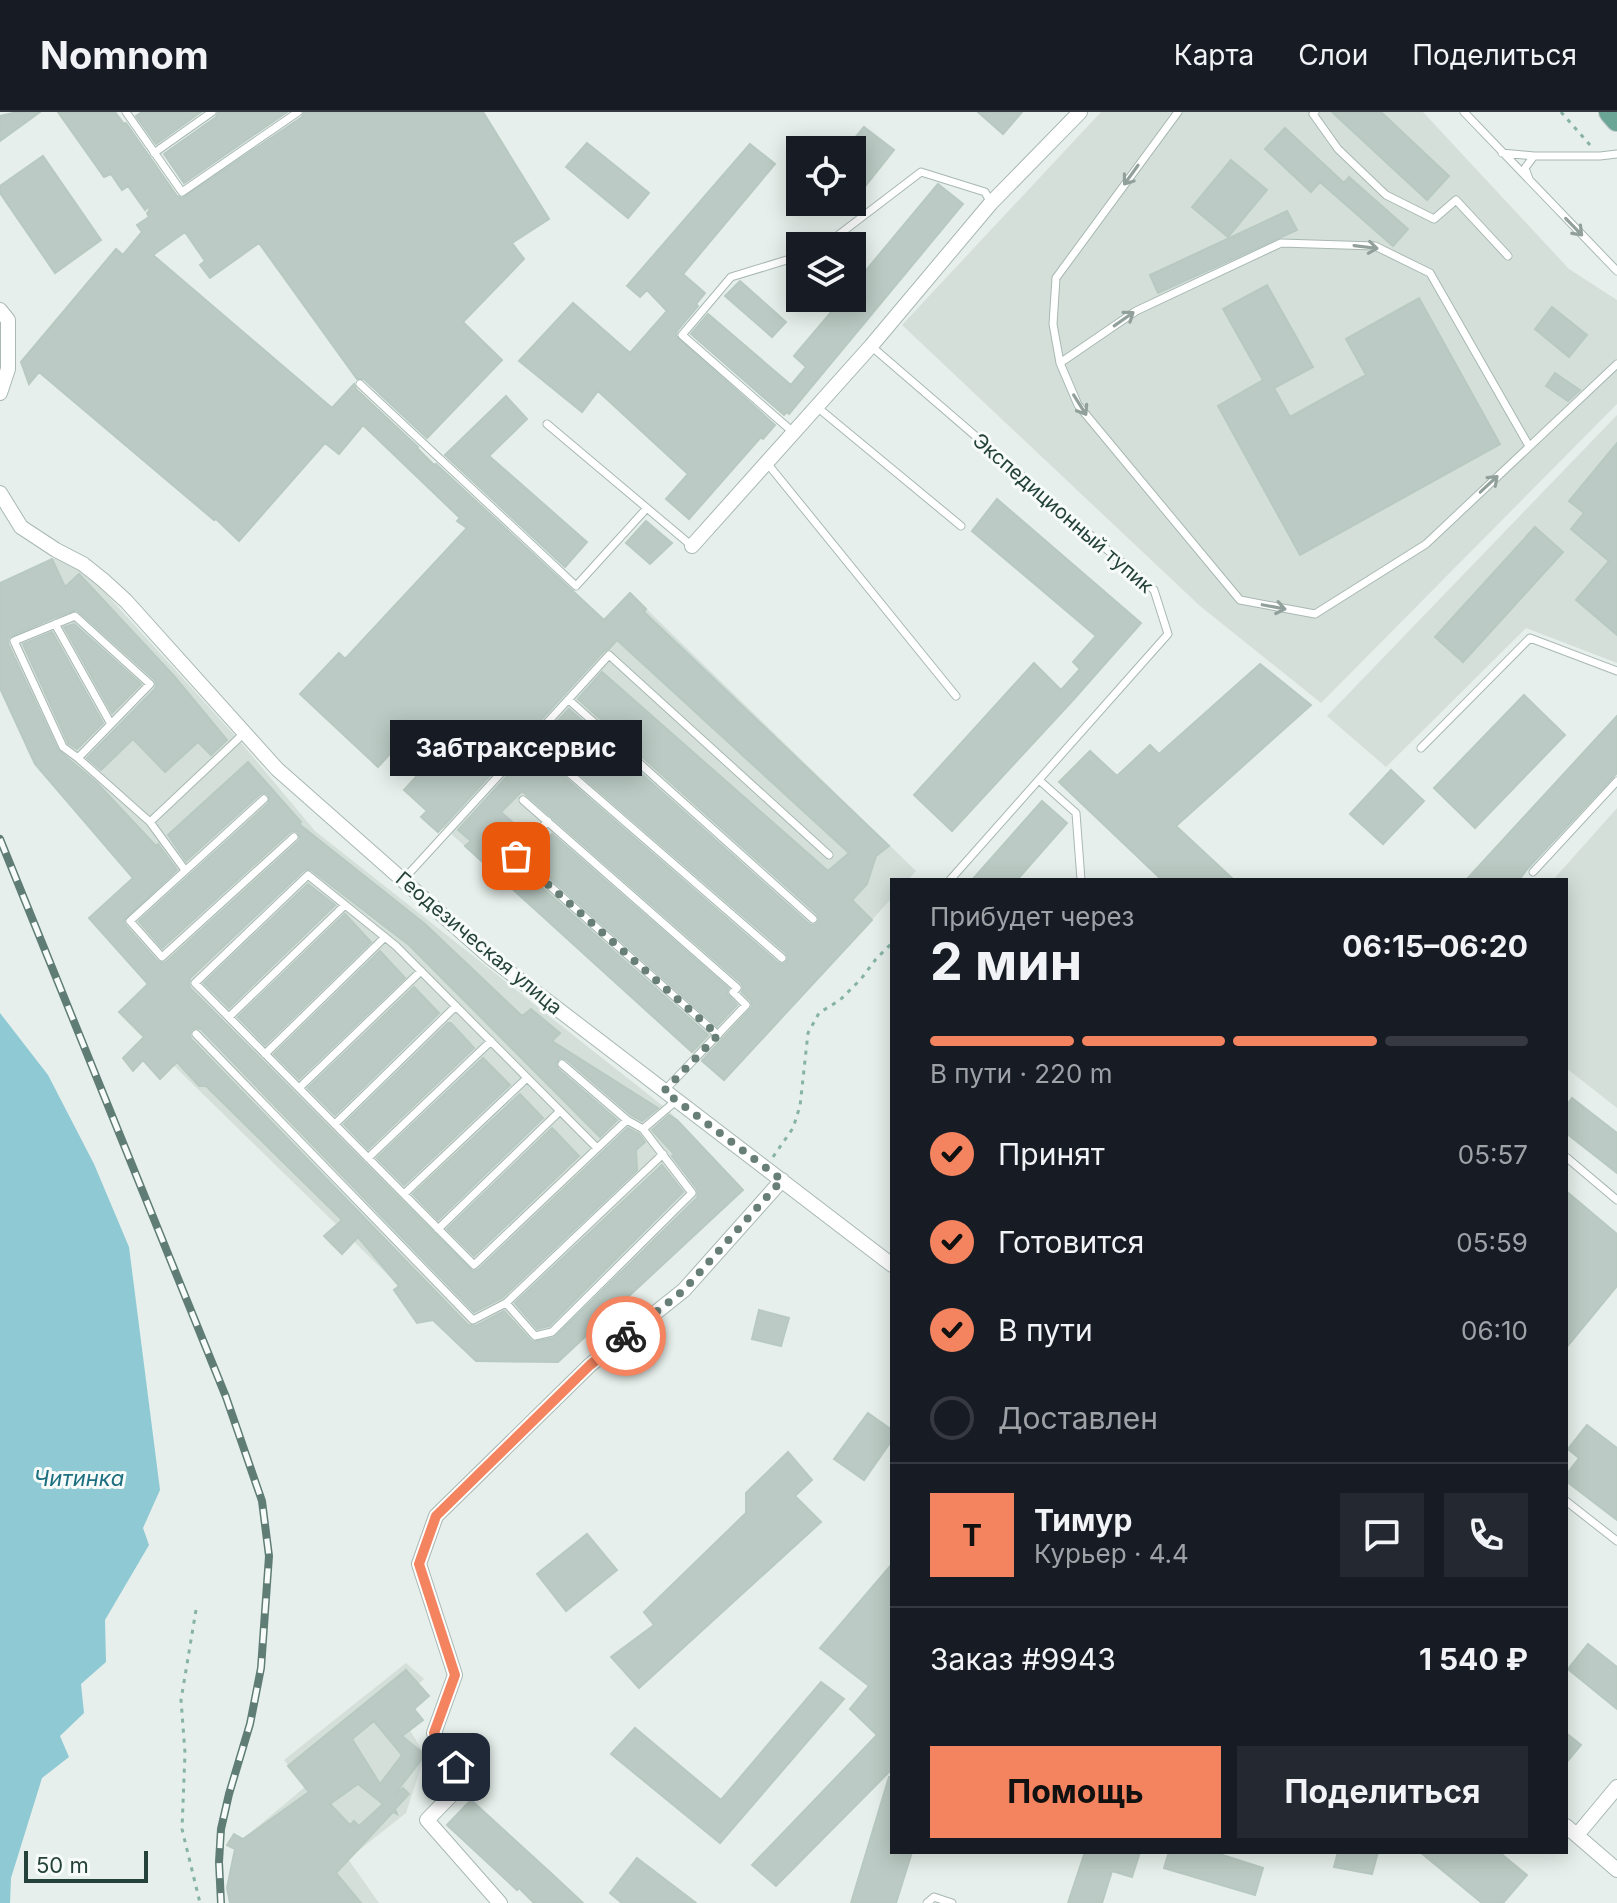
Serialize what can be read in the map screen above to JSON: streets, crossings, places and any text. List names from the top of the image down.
{
  "streets": {
    "street": ["Геодезическая улица"],
    "lane": ["Экспедиционный тупик"]
  },
  "water": ["Читинка"],
  "places": ["Забтраксервис"],
  "scale_bar": "50 m",
  "page": {
    "header": "Nomnom",
    "nav": ["Карта", "Слои", "Поделиться"],
    "bubble": "Забтраксервис",
    "heading": ["2 мин", "Прибудет через", "06:15–06:20"],
    "panel": [
      "Тимур",
      "Курьер · 4.4",
      "Заказ #9943",
      "1 540 ₽"
    ],
    "bar": "В пути · 220 m",
    "list": [
      ["Принят", "05:57"],
      ["Готовится", "05:59"],
      ["В пути", "06:10"],
      "Доставлен"
    ],
    "round": "Т",
    "buttons": ["Помощь", "Поделиться"],
    "scale": "50 m"
  }
}
